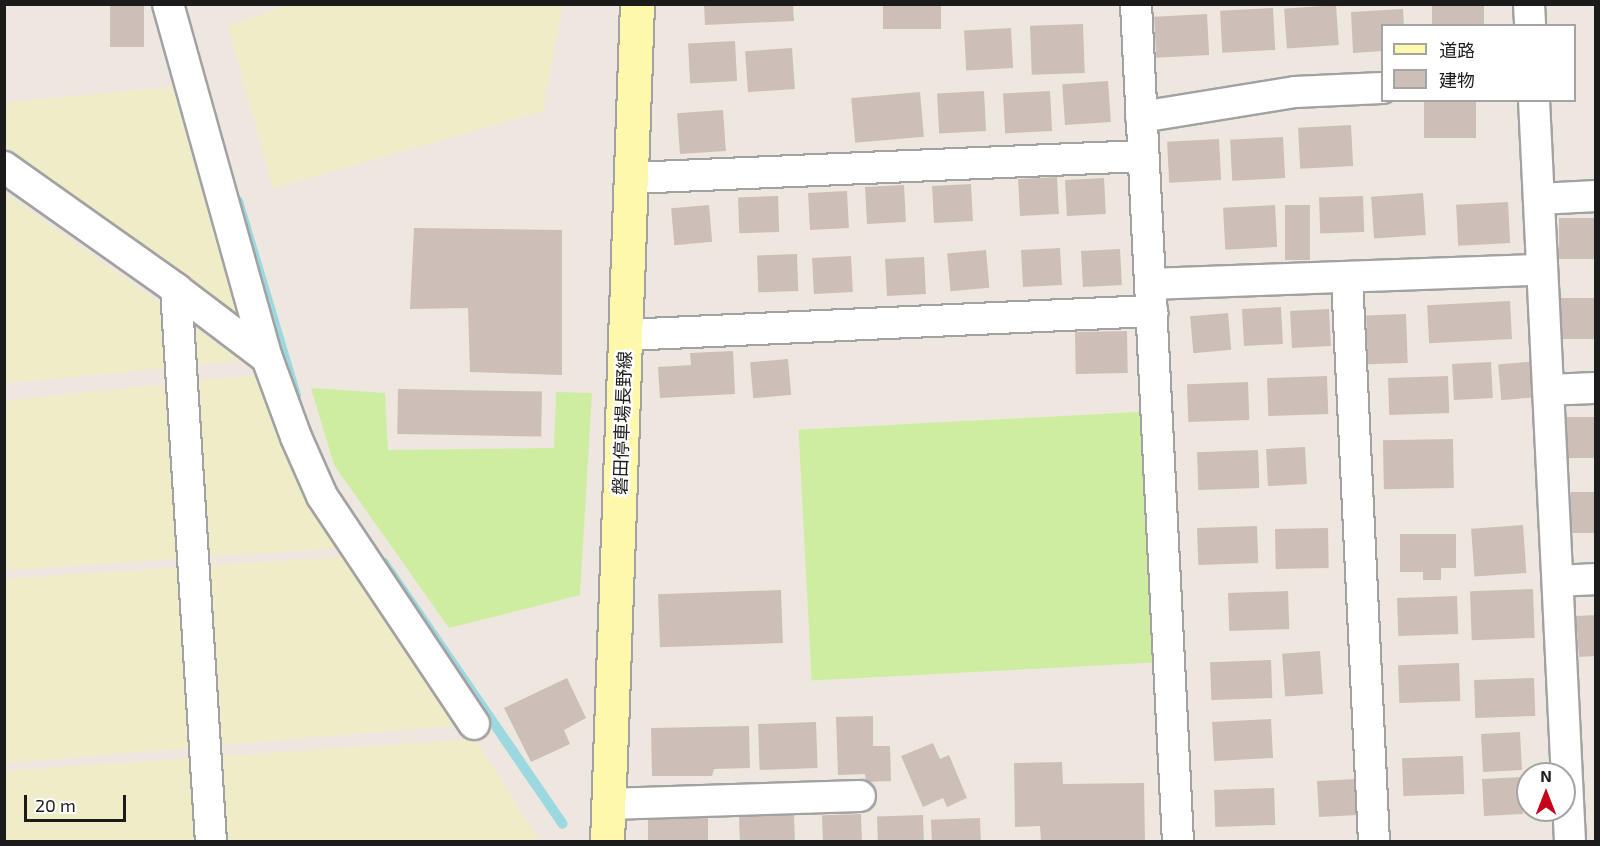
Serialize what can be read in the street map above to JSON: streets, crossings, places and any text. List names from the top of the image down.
{
  "streets": {
    "main road": ["磐田停車場長野線"]
  },
  "legend": ["道路", "建物"],
  "scale_bar": "20 m",
  "north": "top"
}
